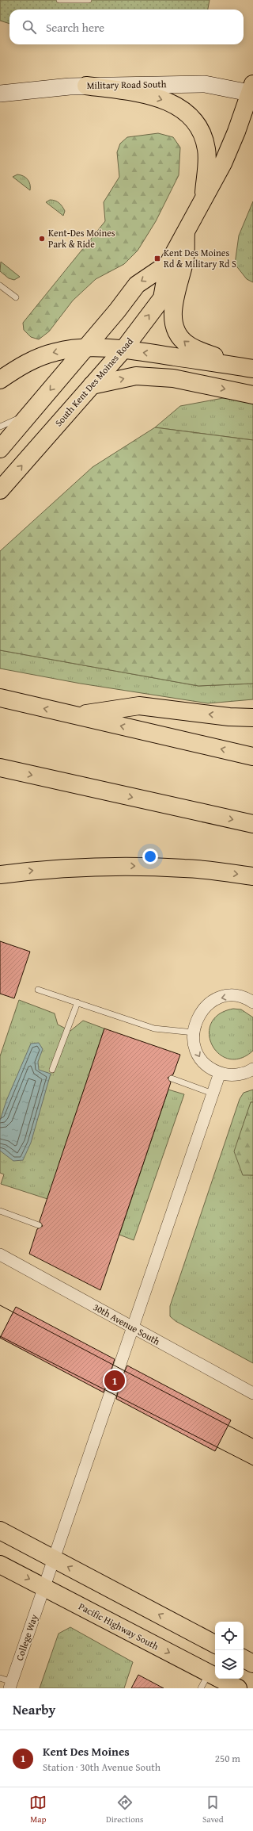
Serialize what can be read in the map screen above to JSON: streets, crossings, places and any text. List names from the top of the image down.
{
  "streets": {
    "main road": ["Military Road South", "South Kent Des Moines Road", "Pacific Highway South"],
    "street": ["30th Avenue South", "College Way"]
  },
  "crossings": [
    ["Military Road South", "South Kent Des Moines Road"],
    ["Pacific Highway South", "College Way"]
  ],
  "places": {
    "other": ["Kent-Des Moines Park & Ride"],
    "transit": ["Kent Des Moines Rd & Military Rd S"]
  },
  "page": {
    "search": "Search here",
    "pins": "1",
    "heading": "Nearby",
    "list": [
      {
        "mark": "1",
        "name": "Kent Des Moines",
        "note": "Station · 30th Avenue South",
        "value": "250 m"
      }
    ],
    "nav": ["Map", "Directions", "Saved"]
  }
}
